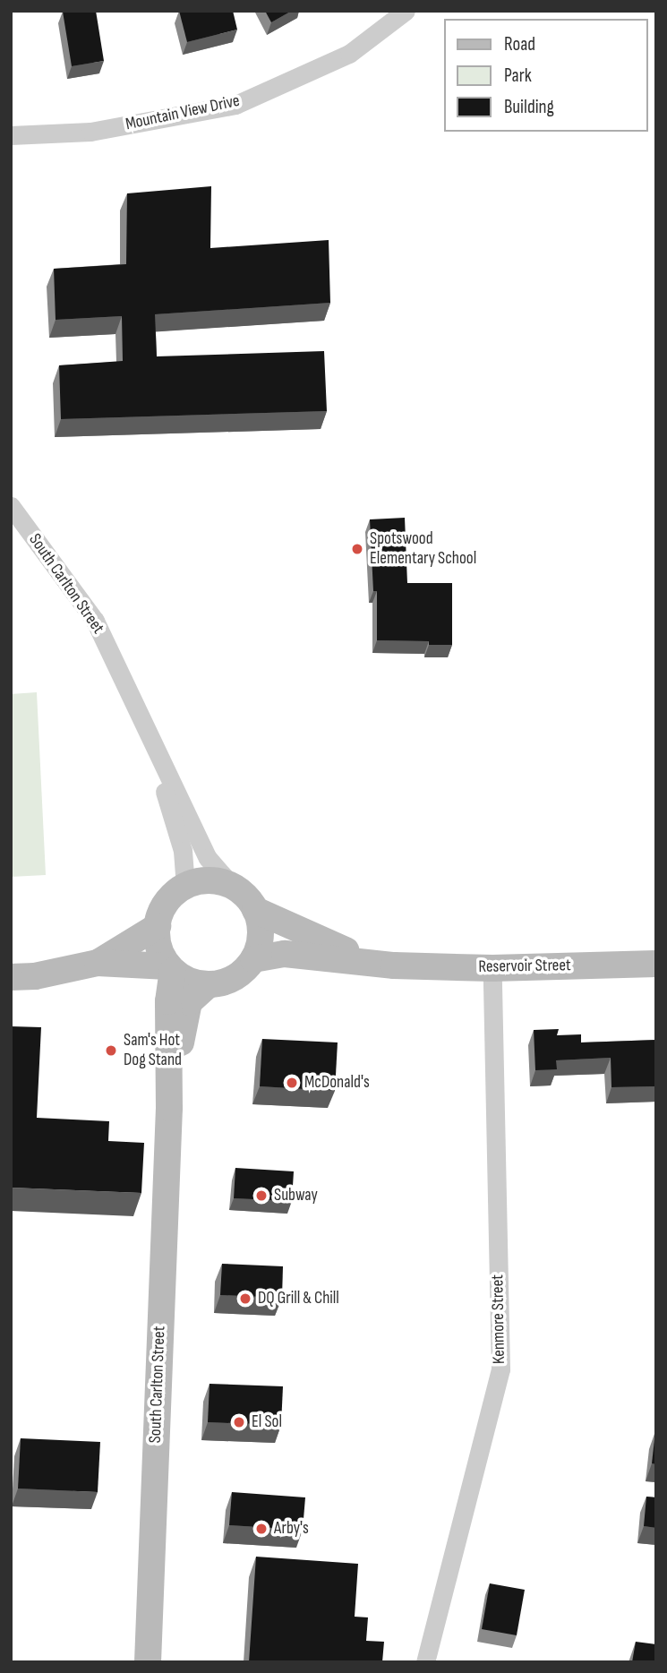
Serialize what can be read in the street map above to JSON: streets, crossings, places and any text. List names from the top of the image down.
{
  "streets": {
    "main road": ["South Carlton Street", "Reservoir Street"],
    "street": ["Mountain View Drive", "Kenmore Street"]
  },
  "crossings": [
    ["South Carlton Street", "Reservoir Street"],
    ["Reservoir Street", "Kenmore Street"]
  ],
  "places": [
    "Spotswood Elementary School",
    "Sam's Hot Dog Stand",
    "McDonald's",
    "Subway",
    "DQ Grill & Chill",
    "El Sol",
    "Arby's"
  ],
  "legend": ["Road", "Park", "Building"]
}
